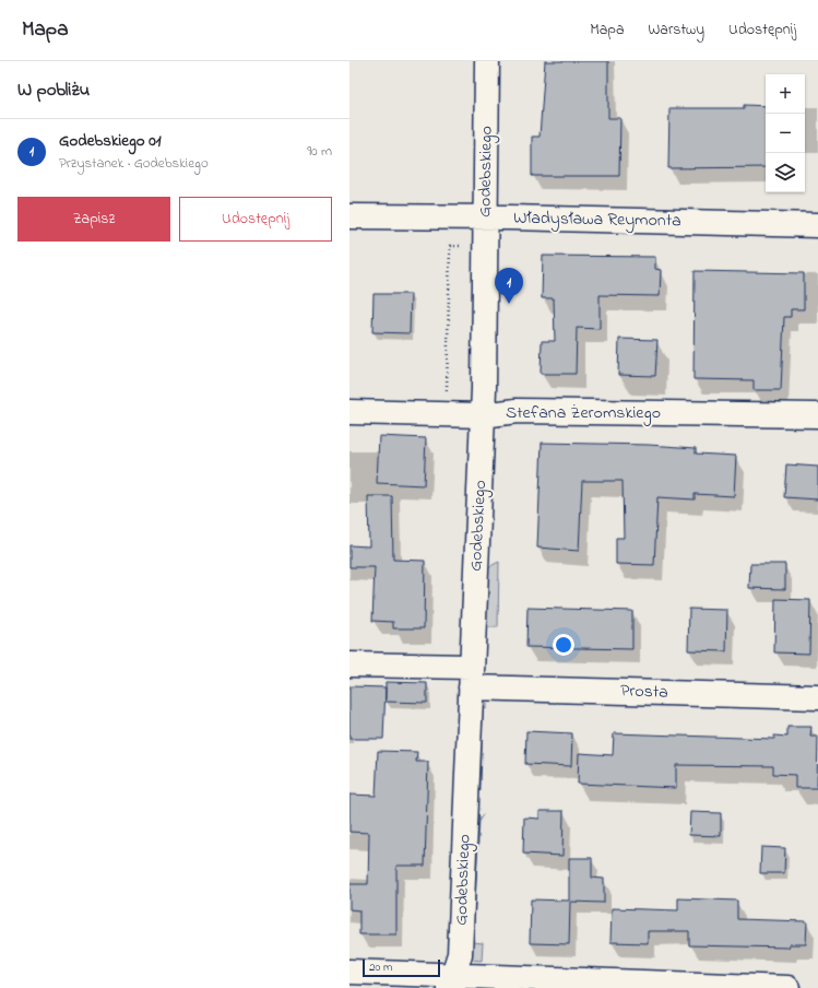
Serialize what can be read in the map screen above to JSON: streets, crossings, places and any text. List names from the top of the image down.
{
  "streets": {
    "street": [
      "Godebskiego",
      "Władysława Reymonta",
      "Stefana Żeromskiego",
      "Prosta"
    ]
  },
  "crossings": [
    ["Godebskiego", "Władysława Reymonta"],
    ["Godebskiego", "Stefana Żeromskiego"],
    ["Godebskiego", "Prosta"]
  ],
  "scale_bar": "20 m",
  "page": {
    "header": "Mapa",
    "nav": ["Mapa", "Warstwy", "Udostępnij"],
    "heading": "W pobliżu",
    "map_buttons": ["+", "−"],
    "list": [
      {
        "mark": "1",
        "name": "Godebskiego 01",
        "note": "Przystanek · Godebskiego",
        "value": "90 m"
      }
    ],
    "buttons": ["Zapisz", "Udostępnij"],
    "pins": "1",
    "scale": "20 m"
  }
}
